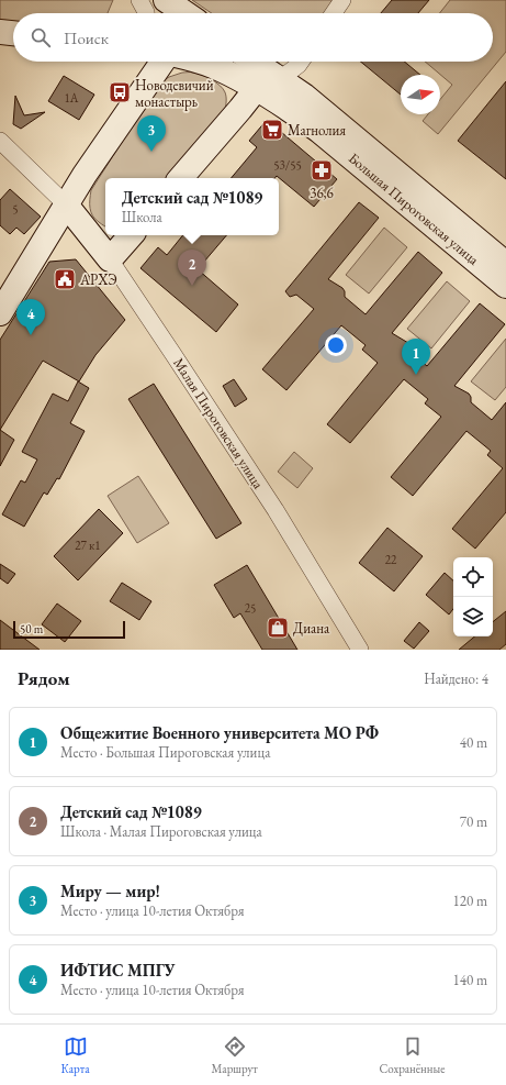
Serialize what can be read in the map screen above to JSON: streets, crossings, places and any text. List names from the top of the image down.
{
  "streets": {
    "main road": ["Большая Пироговская улица", "Малая Пироговская улица"]
  },
  "places": {
    "bus stop": ["Новодевичий монастырь"],
    "supermarket": ["Магнолия"],
    "pharmacy": ["36,6"],
    "public building": ["АРХЭ"],
    "shop": ["Диана"]
  },
  "house_numbers": [
    "1A",
    "53/55",
    "5",
    "27 к1",
    "22",
    "25"
  ],
  "scale_bar": "50 m",
  "north": "right",
  "page": {
    "search": "Поиск",
    "pins": [
      "3",
      "2",
      "4",
      "1"
    ],
    "popup": ["Детский сад №1089", "Школа"],
    "scale": "50 m",
    "heading": ["Рядом", "Найдено: 4"],
    "list": [
      {
        "mark": "1",
        "name": "Общежитие Военного университета МО РФ",
        "note": "Место · Большая Пироговская улица",
        "value": "40 m"
      },
      {
        "mark": "2",
        "name": "Детский сад №1089",
        "note": "Школа · Малая Пироговская улица",
        "value": "70 m"
      },
      {
        "mark": "3",
        "name": "Миру — мир!",
        "note": "Место · улица 10-летия Октября",
        "value": "120 m"
      },
      {
        "mark": "4",
        "name": "ИФТИС МПГУ",
        "note": "Место · улица 10-летия Октября",
        "value": "140 m"
      }
    ],
    "nav": ["Карта", "Маршрут", "Сохранённые"]
  }
}
